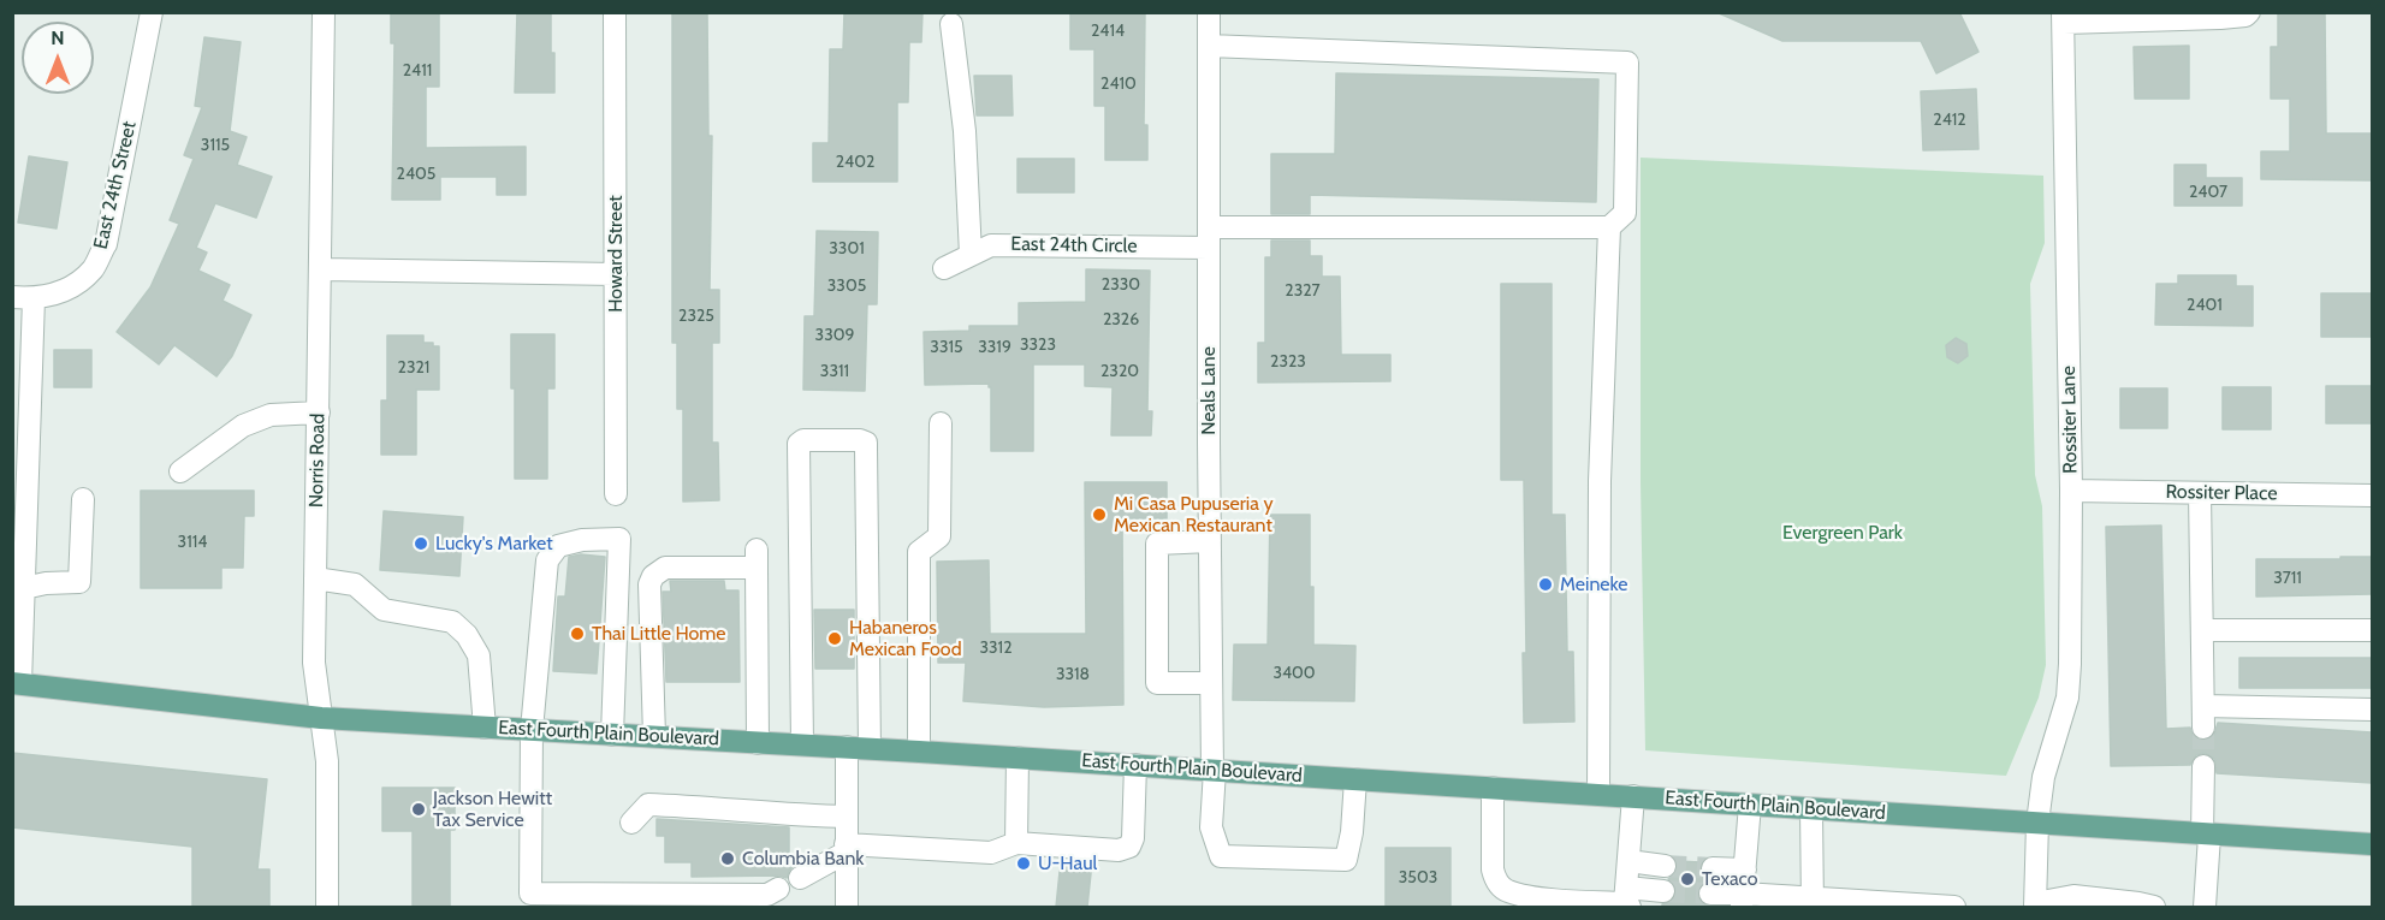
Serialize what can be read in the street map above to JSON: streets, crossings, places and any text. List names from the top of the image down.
{
  "streets": {
    "main road": ["East Fourth Plain Boulevard"],
    "street": [
      "East 24th Street",
      "East 24th Circle",
      "Howard Street",
      "Neals Lane",
      "Rossiter Lane",
      "Norris Road",
      "Rossiter Place"
    ]
  },
  "crossings": [
    ["East 24th Circle", "Neals Lane"],
    ["Neals Lane", "East Fourth Plain Boulevard"],
    ["Rossiter Lane", "Rossiter Place"],
    ["Rossiter Lane", "East Fourth Plain Boulevard"],
    ["Norris Road", "East Fourth Plain Boulevard"]
  ],
  "parks": ["Evergreen Park"],
  "places": [
    "Mi Casa Pupuseria y Mexican Restaurant",
    "Lucky's Market",
    "Meineke",
    "Thai Little Home",
    "Habaneros Mexican Food",
    "Jackson Hewitt Tax Service",
    "Columbia Bank",
    "U-Haul",
    "Texaco"
  ],
  "house_numbers": [
    "2414",
    "2411",
    "2410",
    "2412",
    "3115",
    "2402",
    "2405",
    "2407",
    "3301",
    "2330",
    "3305",
    "2327",
    "2401",
    "2325",
    "2326",
    "3309",
    "3323",
    "3315",
    "3319",
    "2323",
    "2321",
    "3311",
    "2320",
    "3114",
    "3711",
    "3312",
    "3400",
    "3318",
    "3503"
  ],
  "north": "top"
}
